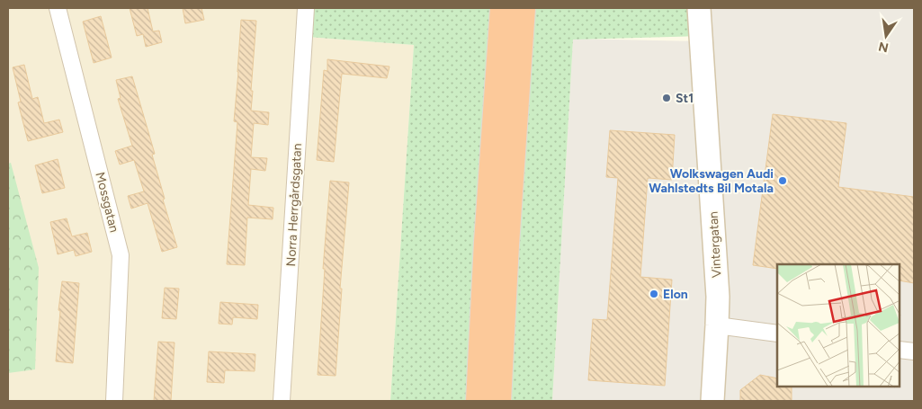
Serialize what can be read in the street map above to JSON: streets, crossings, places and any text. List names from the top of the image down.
{
  "streets": {
    "street": ["Mossgatan", "Norra Herrgårdsgatan", "Vintergatan"]
  },
  "places": ["St1", "Wolkswagen Audi Wahlstedts Bil Motala", "Elon"],
  "north": "bottom"
}
